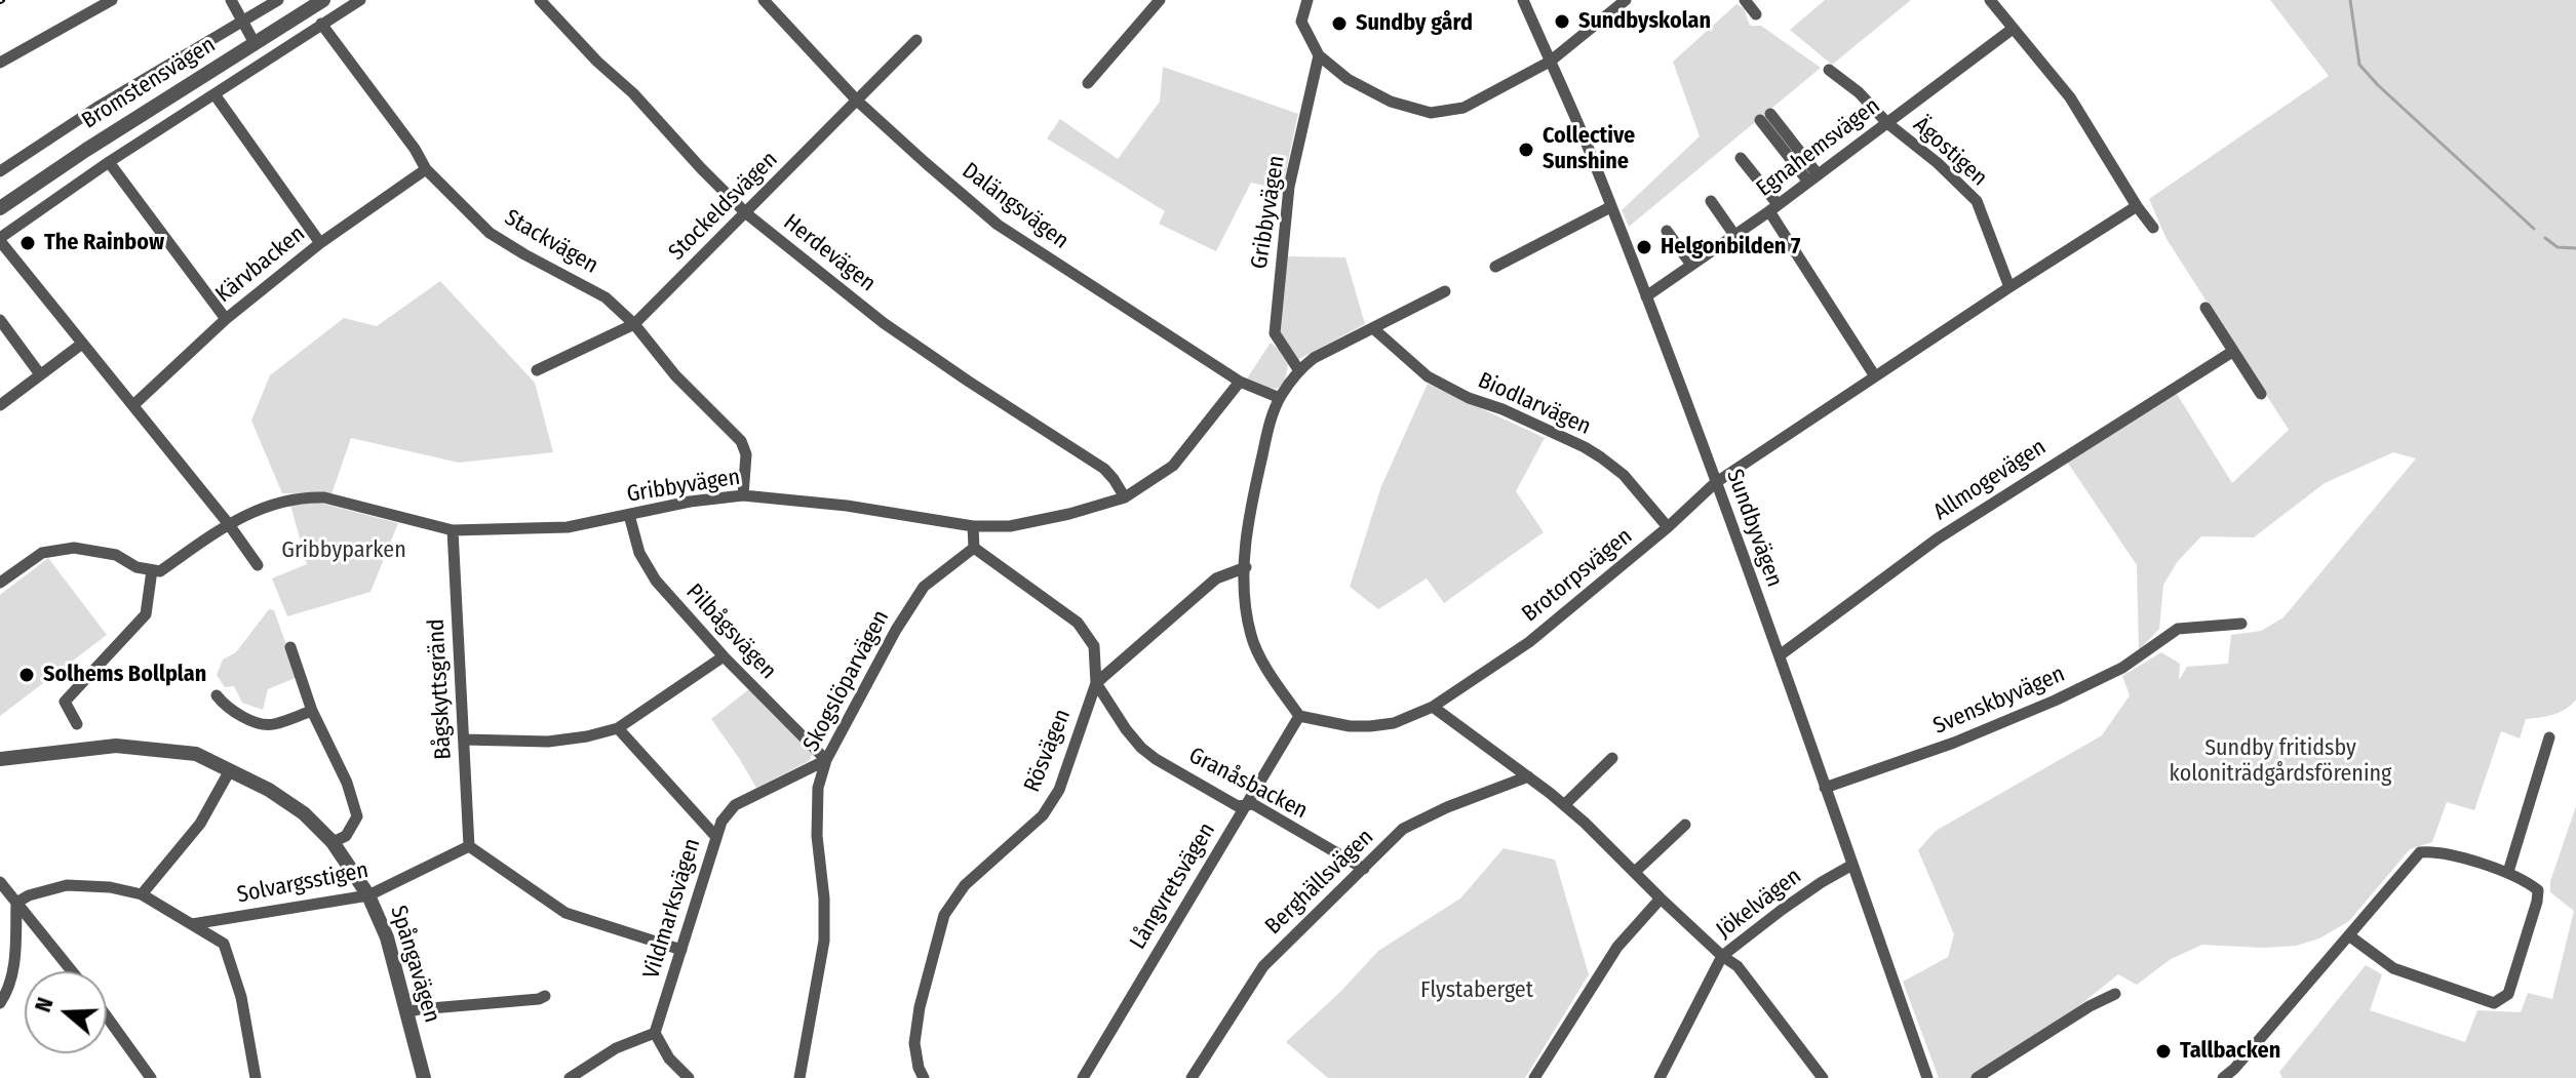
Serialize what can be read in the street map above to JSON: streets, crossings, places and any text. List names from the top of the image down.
{
  "streets": {
    "street": [
      "Bromstensvägen",
      "Egnahemsvägen",
      "Ägostigen",
      "Stockeldsvägen",
      "Dalängsvägen",
      "Gribbyvägen",
      "Stackvägen",
      "Herdevägen",
      "Kärvbacken",
      "Biodlarvägen",
      "Allmogevägen",
      "Sundbyvägen",
      "Brotorpsvägen",
      "Pilbågsvägen",
      "Skogslöparvägen",
      "Bågskyttsgränd",
      "Svenskbyvägen",
      "Rösvägen",
      "Granåsbacken",
      "Berghällsvägen",
      "Solvargsstigen",
      "Långvretsvägen",
      "Jökelvägen",
      "Vildmarksvägen",
      "Spångavägen"
    ]
  },
  "crossings": [
    ["Egnahemsvägen", "Ägostigen"],
    ["Egnahemsvägen", "Sundbyvägen"],
    ["Ägostigen", "Brotorpsvägen"],
    ["Stockeldsvägen", "Dalängsvägen"],
    ["Stockeldsvägen", "Stackvägen"],
    ["Stockeldsvägen", "Herdevägen"],
    ["Dalängsvägen", "Gribbyvägen"],
    ["Gribbyvägen", "Stackvägen"],
    ["Gribbyvägen", "Herdevägen"],
    ["Gribbyvägen", "Pilbågsvägen"],
    ["Gribbyvägen", "Bågskyttsgränd"],
    ["Stackvägen", "Kärvbacken"],
    ["Biodlarvägen", "Brotorpsvägen"],
    ["Allmogevägen", "Sundbyvägen"],
    ["Sundbyvägen", "Brotorpsvägen"],
    ["Sundbyvägen", "Svenskbyvägen"],
    ["Sundbyvägen", "Jökelvägen"],
    ["Brotorpsvägen", "Långvretsvägen"],
    ["Pilbågsvägen", "Skogslöparvägen"],
    ["Pilbågsvägen", "Vildmarksvägen"],
    ["Skogslöparvägen", "Vildmarksvägen"],
    ["Bågskyttsgränd", "Solvargsstigen"],
    ["Rösvägen", "Granåsbacken"],
    ["Granåsbacken", "Berghällsvägen"],
    ["Granåsbacken", "Långvretsvägen"],
    ["Solvargsstigen", "Spångavägen"]
  ],
  "parks": ["Gribbyparken", "Sundby fritidsby koloniträdgårdsförening", "Flystaberget"],
  "places": [
    "Sundbyskolan",
    "Sundby gård",
    "Collective Sunshine",
    "The Rainbow",
    "Helgonbilden 7",
    "Solhems Bollplan",
    "Tallbacken"
  ],
  "north": "left"
}
